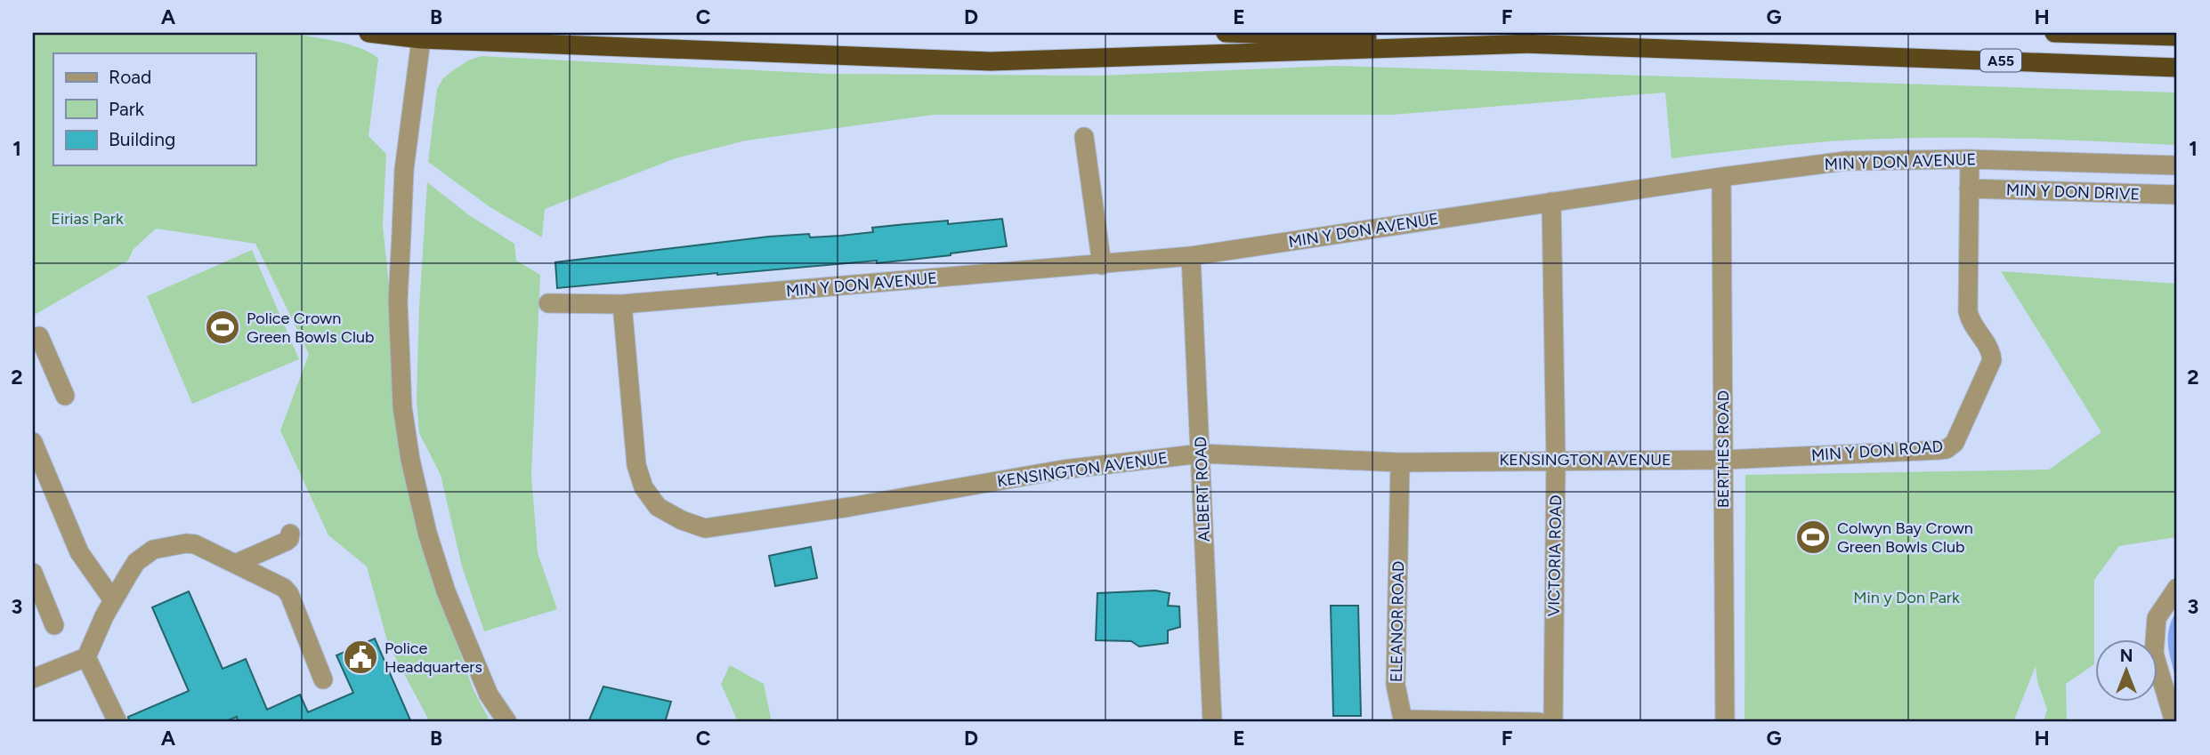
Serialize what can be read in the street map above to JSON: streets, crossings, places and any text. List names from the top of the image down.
{
  "streets": {
    "highway": ["A55"],
    "street": [
      "MIN Y DON AVENUE",
      "MIN Y DON DRIVE",
      "BERTHES ROAD",
      "MIN Y DON ROAD",
      "KENSINGTON AVENUE",
      "ALBERT ROAD",
      "VICTORIA ROAD",
      "ELEANOR ROAD"
    ]
  },
  "crossings": [
    ["MIN Y DON AVENUE", "BERTHES ROAD"],
    ["MIN Y DON AVENUE", "MIN Y DON ROAD"],
    ["MIN Y DON AVENUE", "KENSINGTON AVENUE"],
    ["MIN Y DON AVENUE", "ALBERT ROAD"],
    ["MIN Y DON AVENUE", "VICTORIA ROAD"],
    ["MIN Y DON DRIVE", "MIN Y DON ROAD"],
    ["BERTHES ROAD", "MIN Y DON ROAD"],
    ["BERTHES ROAD", "KENSINGTON AVENUE"],
    ["MIN Y DON ROAD", "KENSINGTON AVENUE"],
    ["KENSINGTON AVENUE", "ALBERT ROAD"],
    ["KENSINGTON AVENUE", "VICTORIA ROAD"],
    ["KENSINGTON AVENUE", "ELEANOR ROAD"]
  ],
  "parks": ["Eirias Park", "Min y Don Park"],
  "places": {
    "sports": ["Police Crown Green Bowls Club", "Colwyn Bay Crown Green Bowls Club"],
    "public building": ["Police Headquarters"]
  },
  "legend": ["Road", "Park", "Building"],
  "north": "top",
  "grid": {
    "columns": [
      "A",
      "B",
      "C",
      "D",
      "E",
      "F",
      "G",
      "H"
    ],
    "rows": ["1", "2", "3"]
  }
}
